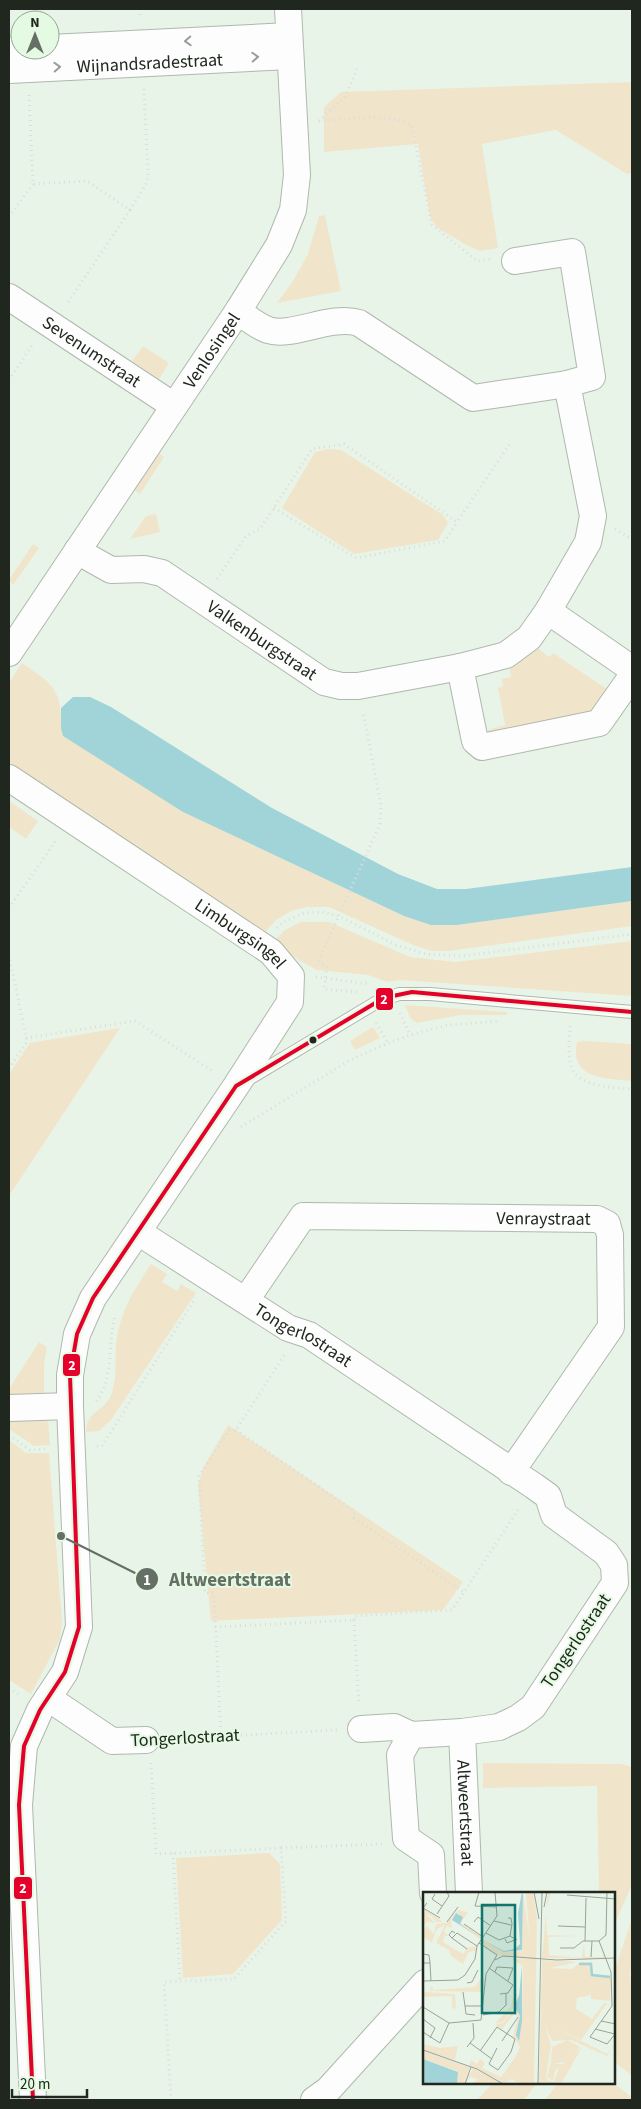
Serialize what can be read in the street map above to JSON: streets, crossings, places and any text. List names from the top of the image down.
{
  "streets": {
    "street": [
      "Wijnandsradestraat",
      "Venlosingel",
      "Sevenumstraat",
      "Valkenburgstraat",
      "Limburgsingel",
      "Venraystraat",
      "Tongerlostraat",
      "Altweertstraat"
    ]
  },
  "crossings": [
    ["Wijnandsradestraat", "Venlosingel"],
    ["Venlosingel", "Sevenumstraat"],
    ["Venlosingel", "Valkenburgstraat"],
    ["Limburgsingel", "Tongerlostraat"],
    ["Venraystraat", "Tongerlostraat"],
    ["Tongerlostraat", "Altweertstraat"]
  ],
  "places": ["Altweertstraat"],
  "lines": ["transit line 2"],
  "scale_bar": "20 m",
  "north": "top"
}
